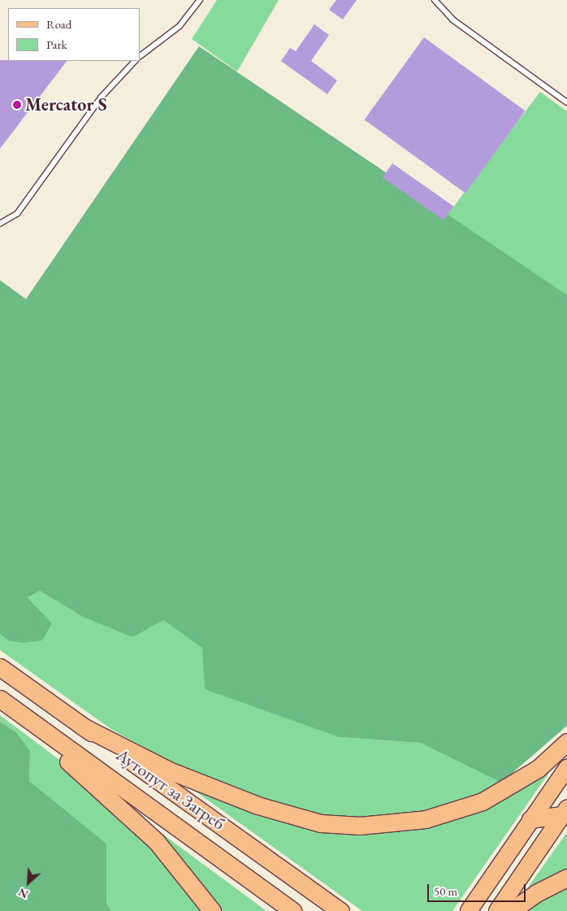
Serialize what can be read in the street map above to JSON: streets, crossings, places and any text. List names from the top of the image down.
{
  "streets": {
    "highway": ["Аутопут за Загреб"]
  },
  "places": ["Mercator S"],
  "legend": ["Road", "Park"],
  "scale_bar": "50 m",
  "north": "bottom left"
}
